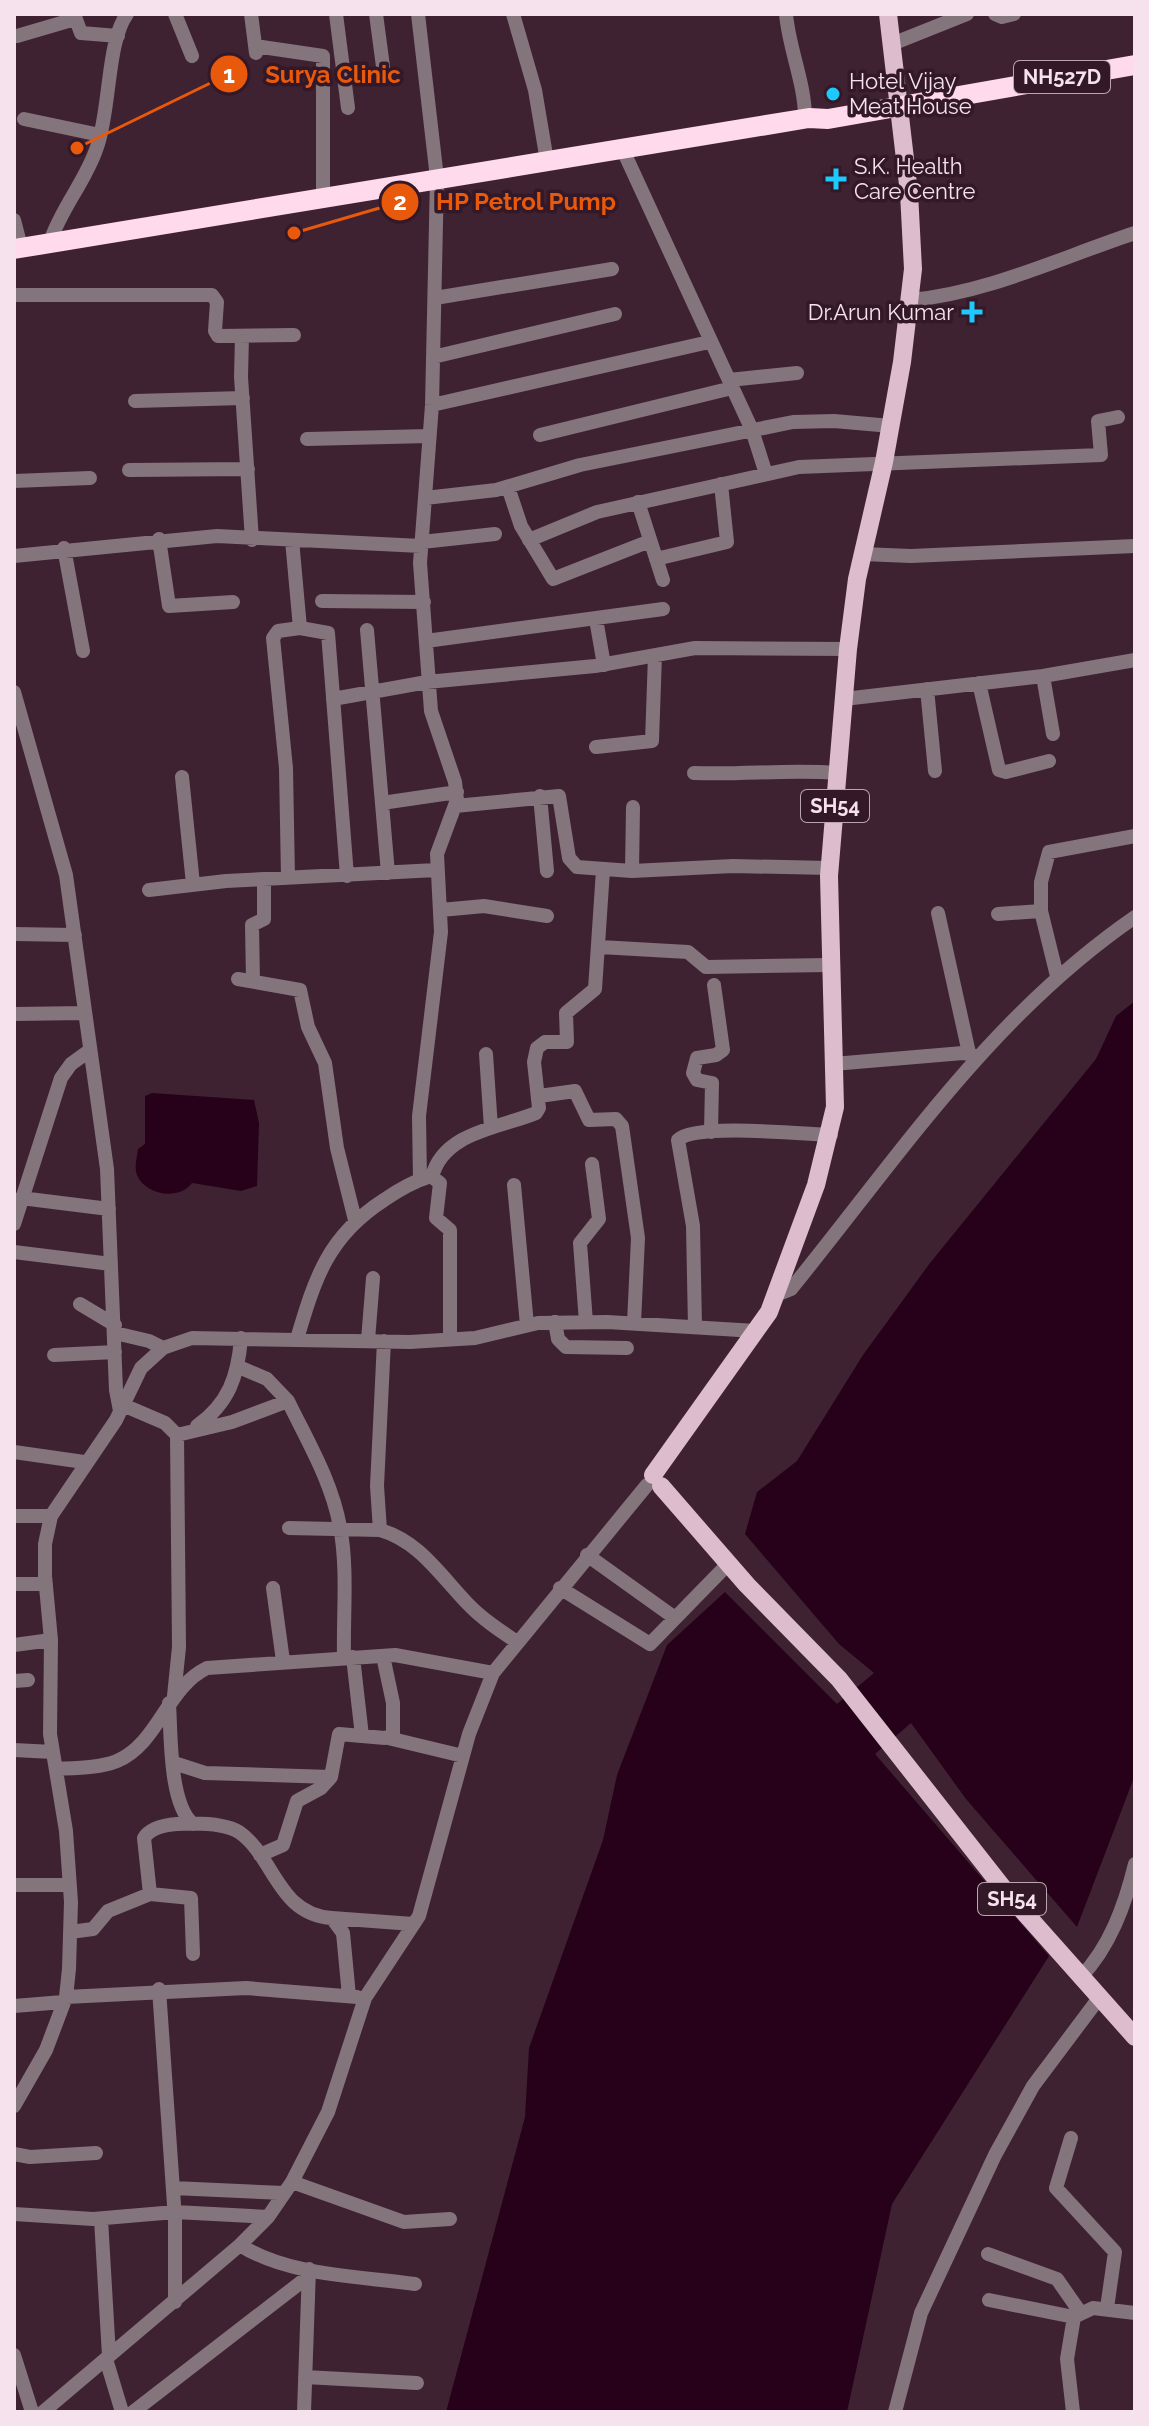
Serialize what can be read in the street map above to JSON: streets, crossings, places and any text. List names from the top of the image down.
{
  "streets": {
    "highway": ["NH527D"],
    "main road": ["SH54"]
  },
  "crossings": [
    ["NH527D", "SH54"]
  ],
  "places": {
    "other": ["Hotel Vijay Meat House", "Surya Clinic", "HP Petrol Pump"],
    "health": ["S.K. Health Care Centre", "Dr.Arun Kumar"]
  }
}
